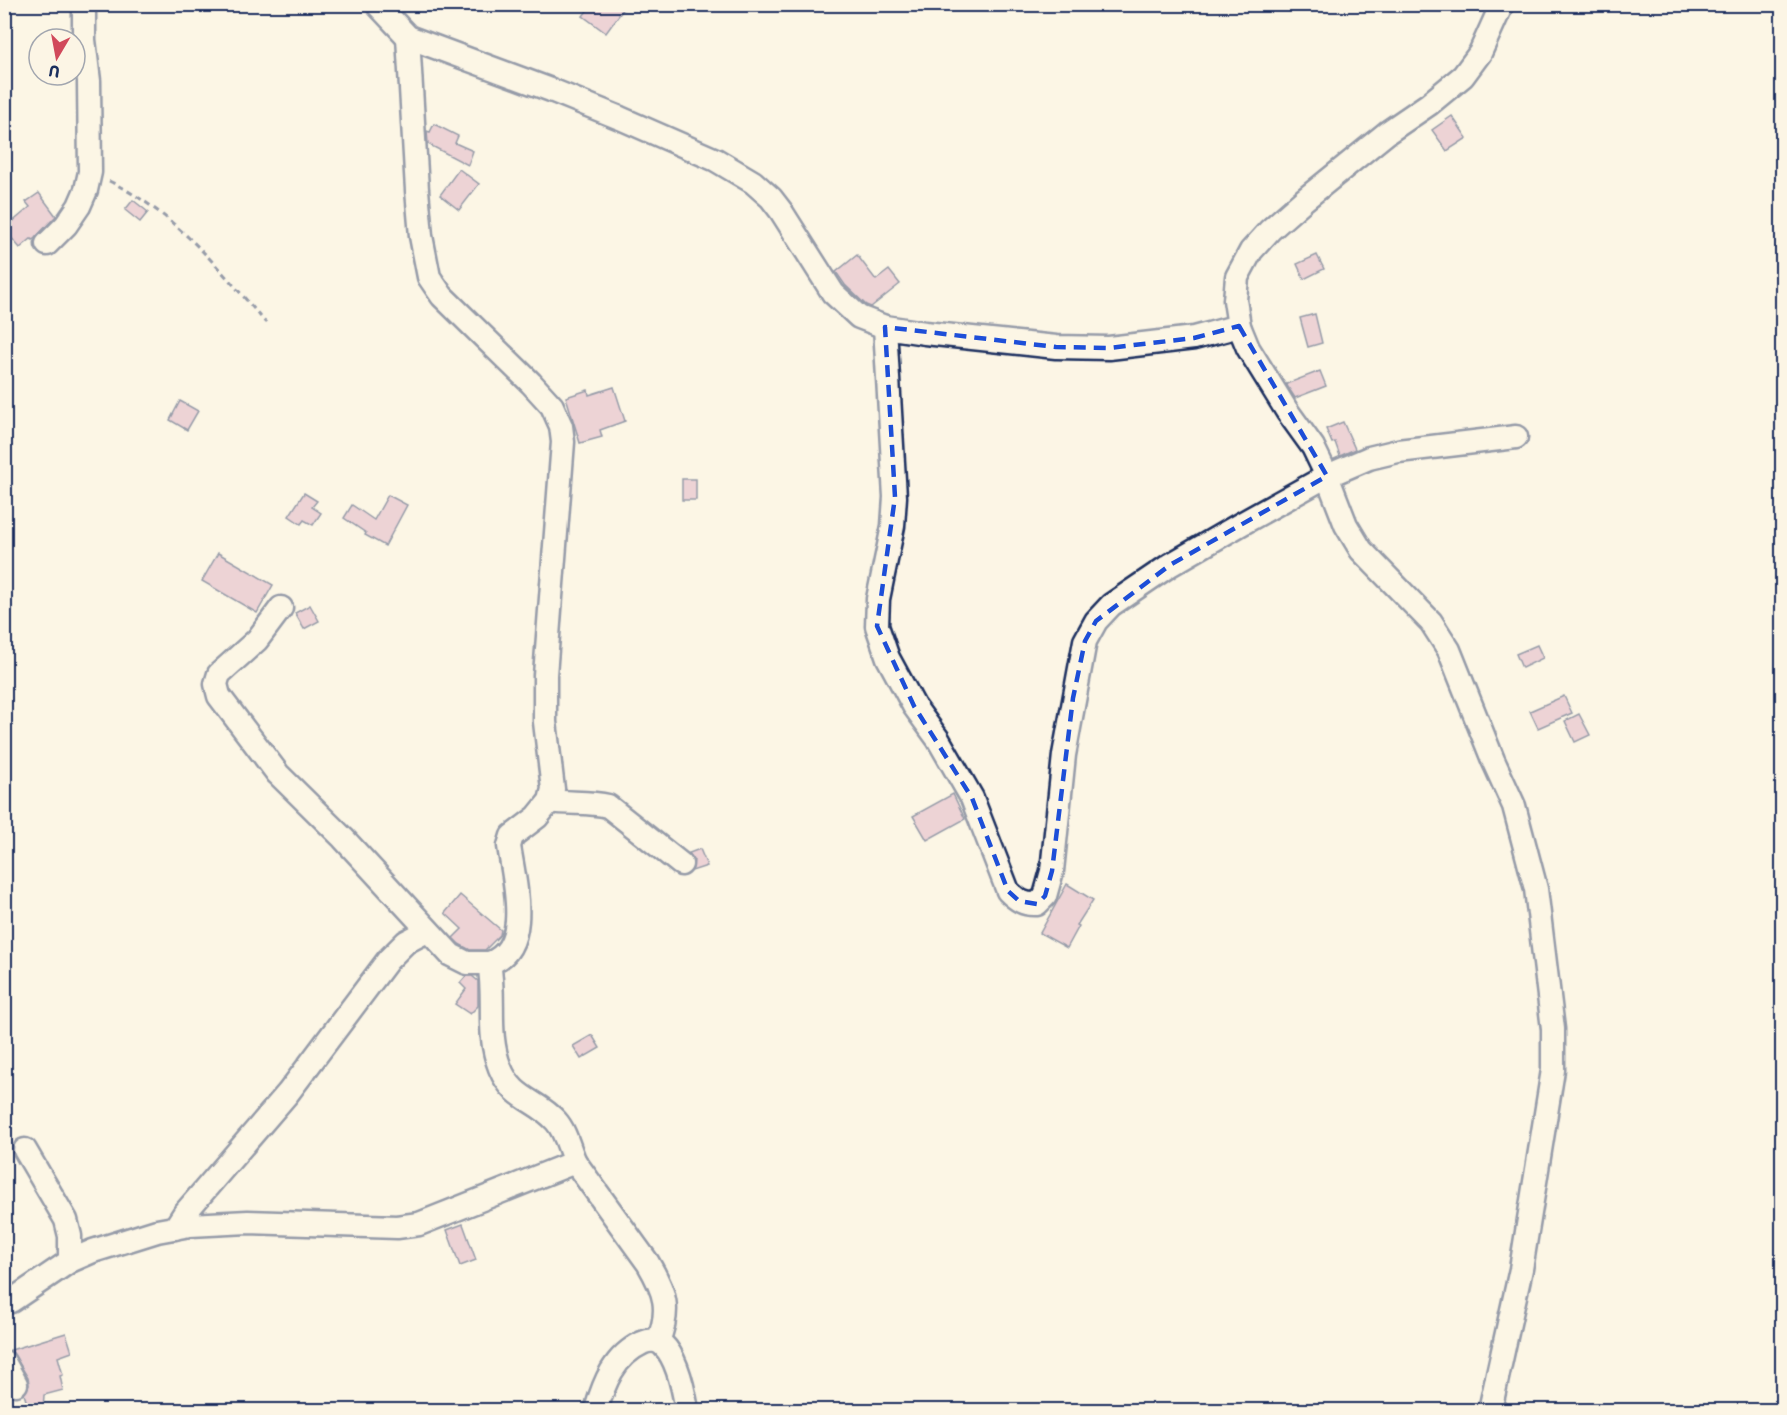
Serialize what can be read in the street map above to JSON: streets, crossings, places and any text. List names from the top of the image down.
{
  "north": "bottom"
}
